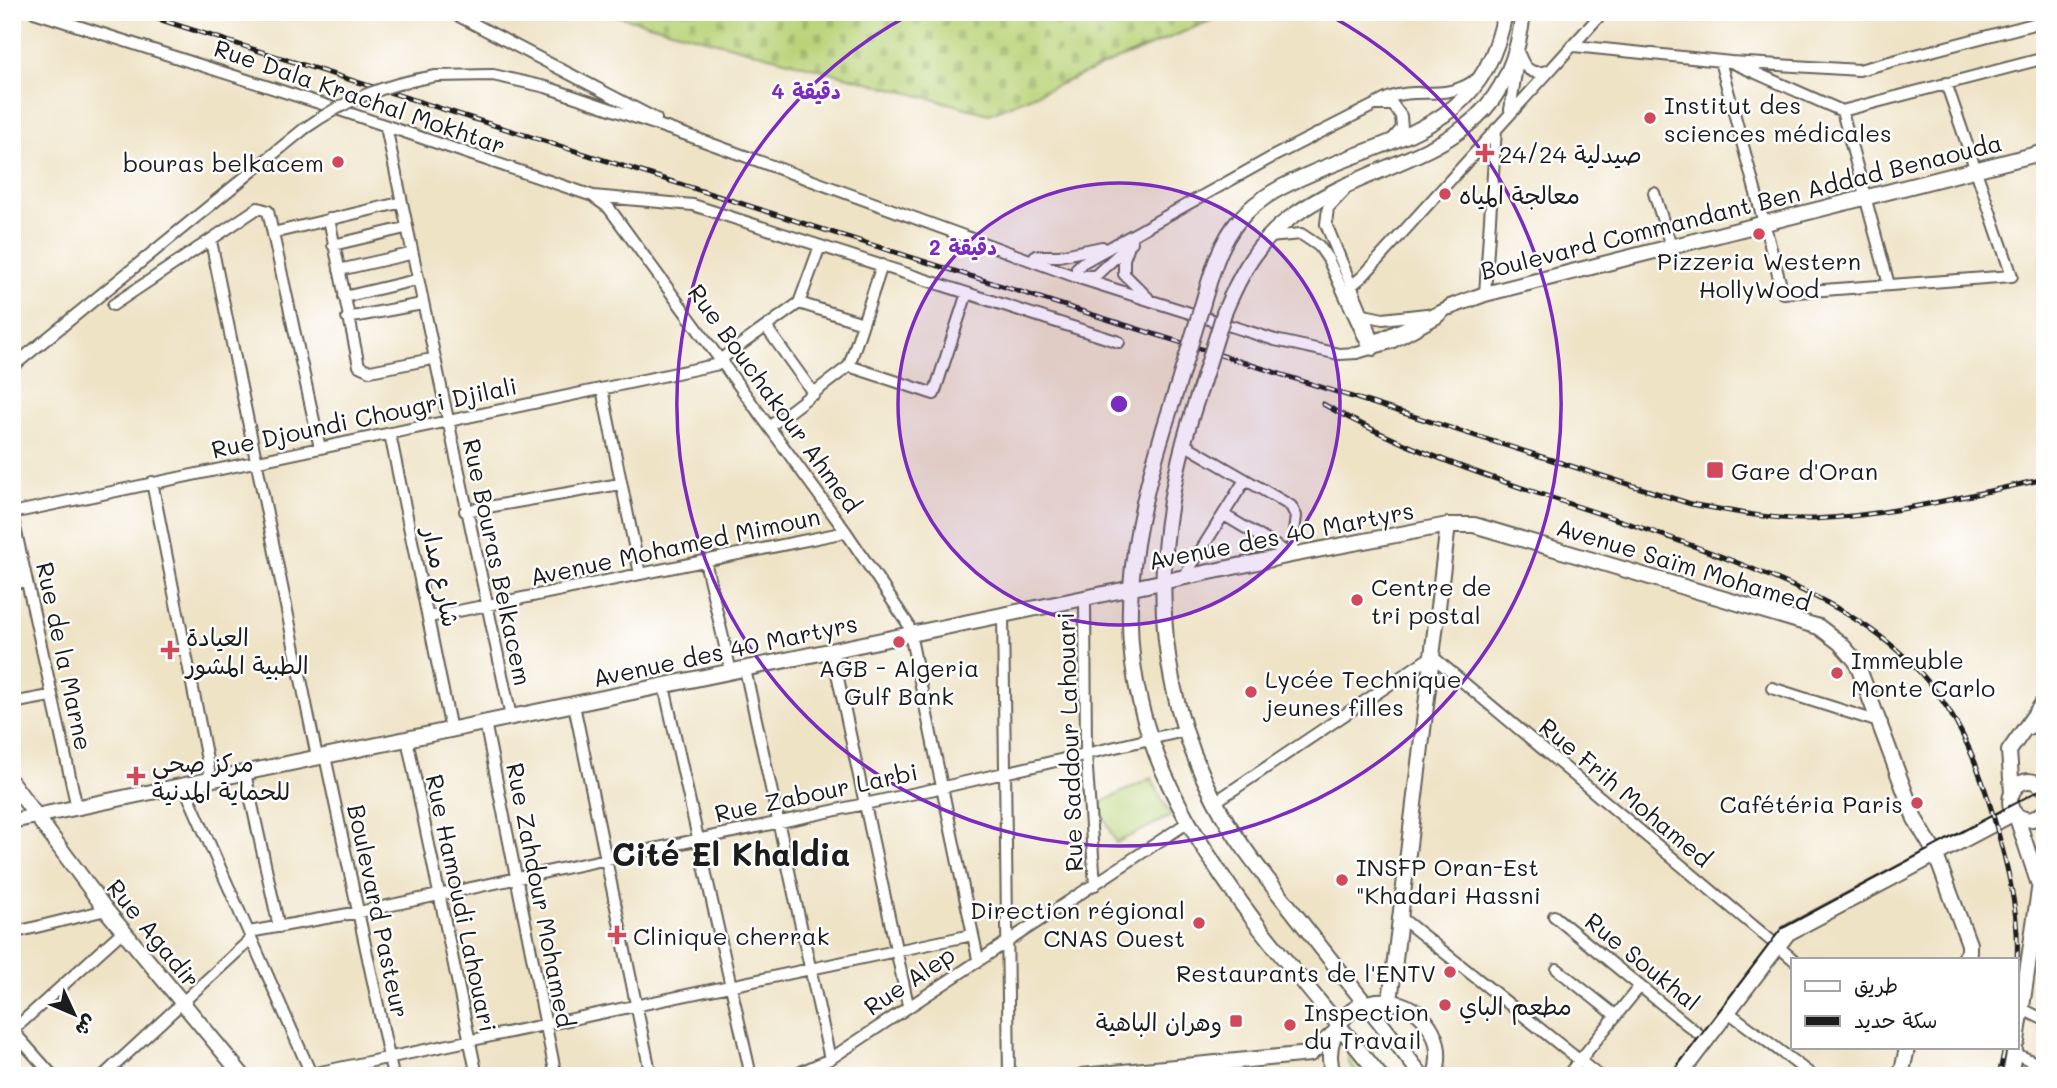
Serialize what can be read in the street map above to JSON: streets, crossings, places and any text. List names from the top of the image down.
{
  "streets": {
    "main road": [
      "Boulevard Commandant Ben Addad Benaouda",
      "Avenue des 40 Martyrs",
      "Avenue Saïm Mohamed",
      "Rue Agadir"
    ],
    "street": [
      "Rue Dala Krachal Mokhtar",
      "Rue Bouchakour Ahmed",
      "Rue Djoundi Chougri Djilali",
      "Avenue Mohamed Mimoun",
      "Rue Bouras Belkacem",
      "شارع مدار",
      "Rue de la Marne",
      "Rue Saddour Lahouari",
      "Rue Zabour Larbi",
      "Rue Frih Mohamed",
      "Rue Zahdour Mohamed",
      "Rue Hamoudi Lahouari",
      "Boulevard Pasteur",
      "Rue Soukhal",
      "Rue Alep"
    ]
  },
  "crossings": [
    ["Rue Dala Krachal Mokhtar", "Rue Bouchakour Ahmed"],
    ["Rue Dala Krachal Mokhtar", "Rue Bouras Belkacem"],
    ["Rue Bouchakour Ahmed", "Rue Djoundi Chougri Djilali"],
    ["Rue Bouchakour Ahmed", "Avenue des 40 Martyrs"],
    ["Rue Bouchakour Ahmed", "Avenue Mohamed Mimoun"],
    ["Rue Bouchakour Ahmed", "Rue Zabour Larbi"],
    ["Rue Bouchakour Ahmed", "Rue Alep"],
    ["Rue Djoundi Chougri Djilali", "Rue Bouras Belkacem"],
    ["Rue Djoundi Chougri Djilali", "شارع مدار"],
    ["Rue Djoundi Chougri Djilali", "Rue de la Marne"],
    ["Rue Djoundi Chougri Djilali", "Boulevard Pasteur"],
    ["Avenue des 40 Martyrs", "Rue Bouras Belkacem"],
    ["Avenue des 40 Martyrs", "Avenue Saïm Mohamed"],
    ["Avenue des 40 Martyrs", "شارع مدار"],
    ["Avenue des 40 Martyrs", "Rue de la Marne"],
    ["Avenue des 40 Martyrs", "Rue Saddour Lahouari"],
    ["Avenue des 40 Martyrs", "Rue Zahdour Mohamed"],
    ["Avenue des 40 Martyrs", "Rue Hamoudi Lahouari"],
    ["Avenue des 40 Martyrs", "Boulevard Pasteur"],
    ["Avenue des 40 Martyrs", "Rue Agadir"],
    ["Avenue Mohamed Mimoun", "Rue Bouras Belkacem"],
    ["Avenue Mohamed Mimoun", "شارع مدار"],
    ["Rue Saddour Lahouari", "Rue Zabour Larbi"],
    ["Rue Saddour Lahouari", "Rue Alep"],
    ["Rue Zabour Larbi", "Rue Zahdour Mohamed"],
    ["Rue Zabour Larbi", "Rue Hamoudi Lahouari"],
    ["Rue Zabour Larbi", "Boulevard Pasteur"]
  ],
  "districts": ["Cité El Khaldia"],
  "places": {
    "other": [
      "Institut des sciences médicales",
      "bouras belkacem",
      "معالجة المياه",
      "Pizzeria Western HollyWood",
      "Centre de tri postal",
      "AGB - Algeria Gulf Bank",
      "Immeuble Monte Carlo",
      "Lycée Technique jeunes filles",
      "Cafétéria Paris",
      "INSFP Oran-Est \"Khadari Hassni",
      "Direction régional CNAS Ouest",
      "Restaurants de l'ENTV",
      "مطعم الباي",
      "Inspection du Travail"
    ],
    "health": [
      "صيدلية 24/24",
      "العيادة الطبية المشور",
      "مركز صحي للحماية المدنية",
      "Clinique cherrak"
    ],
    "transit": ["Gare d'Oran", "وهران الباهية"]
  },
  "legend": ["طريق", "سكة حديد"],
  "north": "bottom right",
  "rings": ["4 دقيقة", "2 دقيقة"]
}
